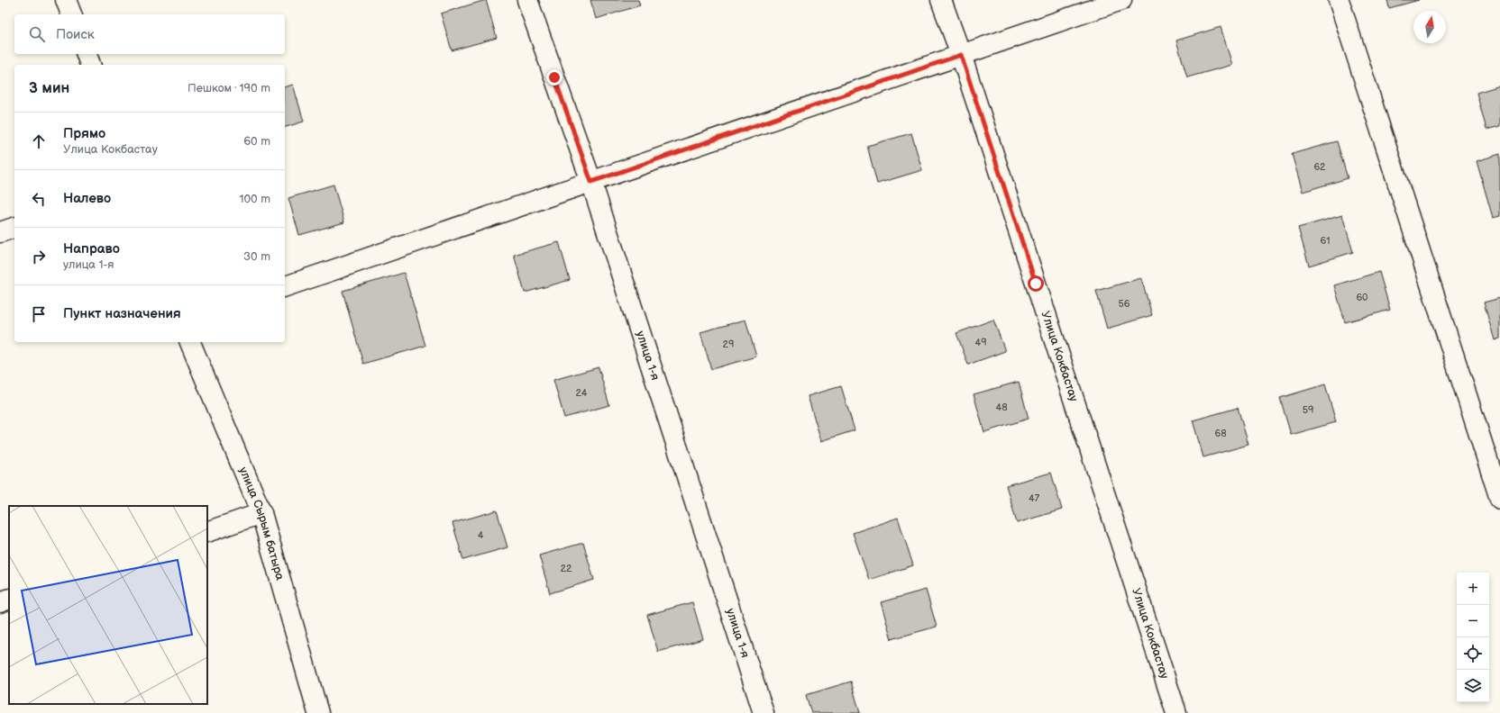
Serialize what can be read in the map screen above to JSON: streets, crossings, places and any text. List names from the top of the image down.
{
  "streets": {
    "street": ["улица 1-я", "Улица Кокбастау", "улица Сырым батыра"]
  },
  "house_numbers": [
    "62",
    "61",
    "60",
    "56",
    "49",
    "29",
    "24",
    "48",
    "59",
    "68",
    "47",
    "4",
    "22"
  ],
  "north": "top",
  "page": {
    "search": "Поиск",
    "heading": ["3 мин", "Пешком · 190 m"],
    "list": [
      ["Прямо", "Улица Кокбастау", "60 m"],
      ["Налево", "100 m"],
      ["Направо", "улица 1-я", "30 m"],
      "Пункт назначения"
    ],
    "map_buttons": ["+", "−"]
  }
}
